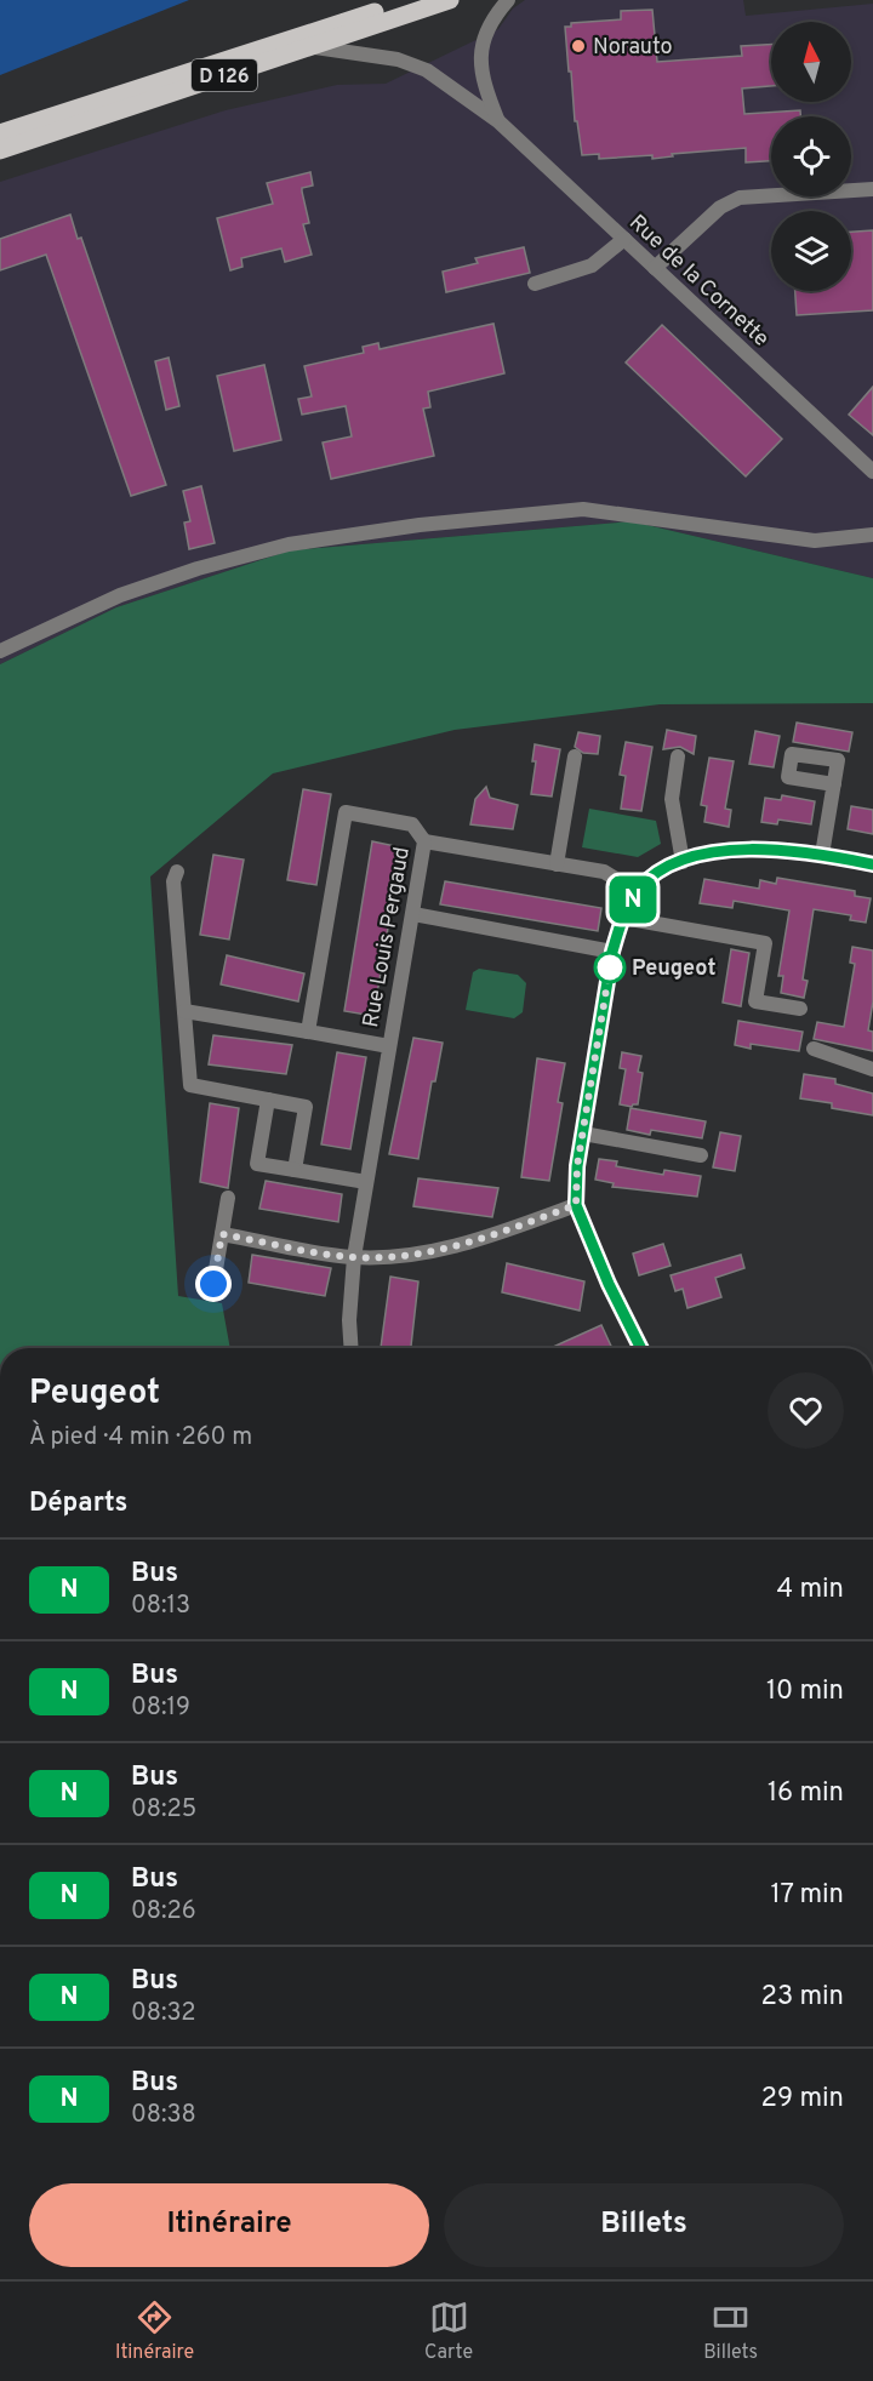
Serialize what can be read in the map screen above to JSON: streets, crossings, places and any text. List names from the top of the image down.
{
  "streets": {
    "main road": ["D 126"],
    "street": ["Rue de la Cornette", "Rue Louis Pergaud"]
  },
  "crossings": [
    ["D 126", "Rue de la Cornette"]
  ],
  "places": ["Norauto", "Peugeot"],
  "lines": ["bus line N"],
  "north": "top",
  "page": {
    "on_map": "N",
    "heading": [
      ["Peugeot", "À pied · 4 min · 260 m"],
      "Départs"
    ],
    "list": [
      {
        "mark": "N",
        "name": "Bus",
        "note": "08:13",
        "value": "4 min"
      },
      {
        "mark": "N",
        "name": "Bus",
        "note": "08:19",
        "value": "10 min"
      },
      {
        "mark": "N",
        "name": "Bus",
        "note": "08:25",
        "value": "16 min"
      },
      {
        "mark": "N",
        "name": "Bus",
        "note": "08:26",
        "value": "17 min"
      },
      {
        "mark": "N",
        "name": "Bus",
        "note": "08:32",
        "value": "23 min"
      },
      {
        "mark": "N",
        "name": "Bus",
        "note": "08:38",
        "value": "29 min"
      }
    ],
    "buttons": ["Itinéraire", "Billets"],
    "tabs": ["Itinéraire", "Carte", "Billets"]
  }
}
